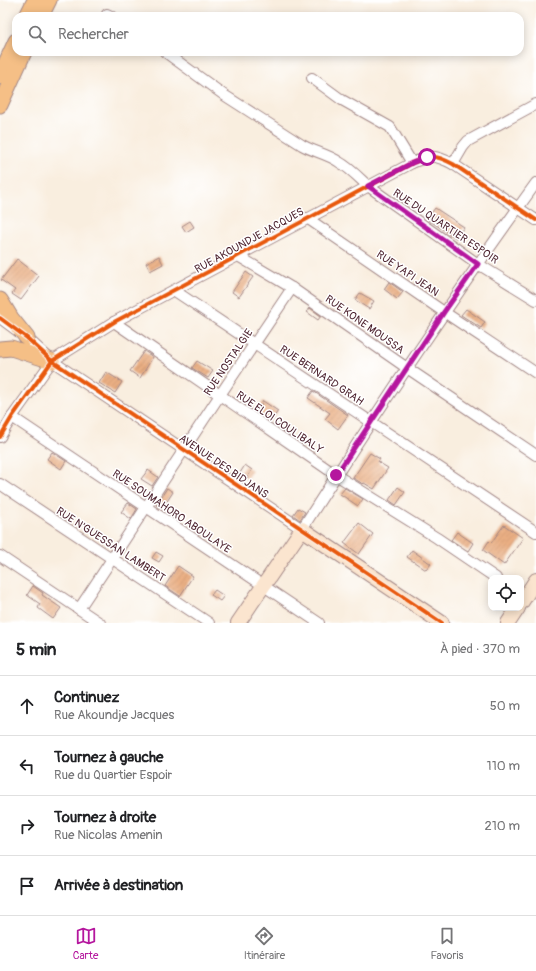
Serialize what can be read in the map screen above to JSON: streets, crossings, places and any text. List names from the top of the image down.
{
  "streets": {
    "street": [
      "RUE DU QUARTIER ESPOIR",
      "RUE AKOUNDJE JACQUES",
      "RUE YAPI JEAN",
      "RUE KONE MOUSSA",
      "RUE NOSTALGIE",
      "RUE BERNARD GRAH",
      "RUE ELOI COULIBALY",
      "AVENUE DES BIDJANS",
      "RUE SOUMAHORO ABOULAYE",
      "RUE N'GUESSAN LAMBERT"
    ]
  },
  "crossings": [
    ["RUE DU QUARTIER ESPOIR", "RUE AKOUNDJE JACQUES"],
    ["RUE AKOUNDJE JACQUES", "RUE YAPI JEAN"],
    ["RUE AKOUNDJE JACQUES", "RUE KONE MOUSSA"],
    ["RUE AKOUNDJE JACQUES", "RUE BERNARD GRAH"],
    ["RUE AKOUNDJE JACQUES", "RUE ELOI COULIBALY"],
    ["RUE AKOUNDJE JACQUES", "AVENUE DES BIDJANS"],
    ["RUE AKOUNDJE JACQUES", "RUE SOUMAHORO ABOULAYE"],
    ["RUE KONE MOUSSA", "RUE NOSTALGIE"],
    ["RUE NOSTALGIE", "RUE BERNARD GRAH"],
    ["RUE NOSTALGIE", "RUE ELOI COULIBALY"],
    ["RUE NOSTALGIE", "AVENUE DES BIDJANS"],
    ["RUE NOSTALGIE", "RUE SOUMAHORO ABOULAYE"],
    ["RUE NOSTALGIE", "RUE N'GUESSAN LAMBERT"]
  ],
  "page": {
    "search": "Rechercher",
    "heading": ["5 min", "À pied · 370 m"],
    "list": [
      ["Continuez", "Rue Akoundje Jacques", "50 m"],
      ["Tournez à gauche", "Rue du Quartier Espoir", "110 m"],
      ["Tournez à droite", "Rue Nicolas Amenin", "210 m"],
      "Arrivée à destination"
    ],
    "nav": ["Carte", "Itinéraire", "Favoris"]
  }
}
